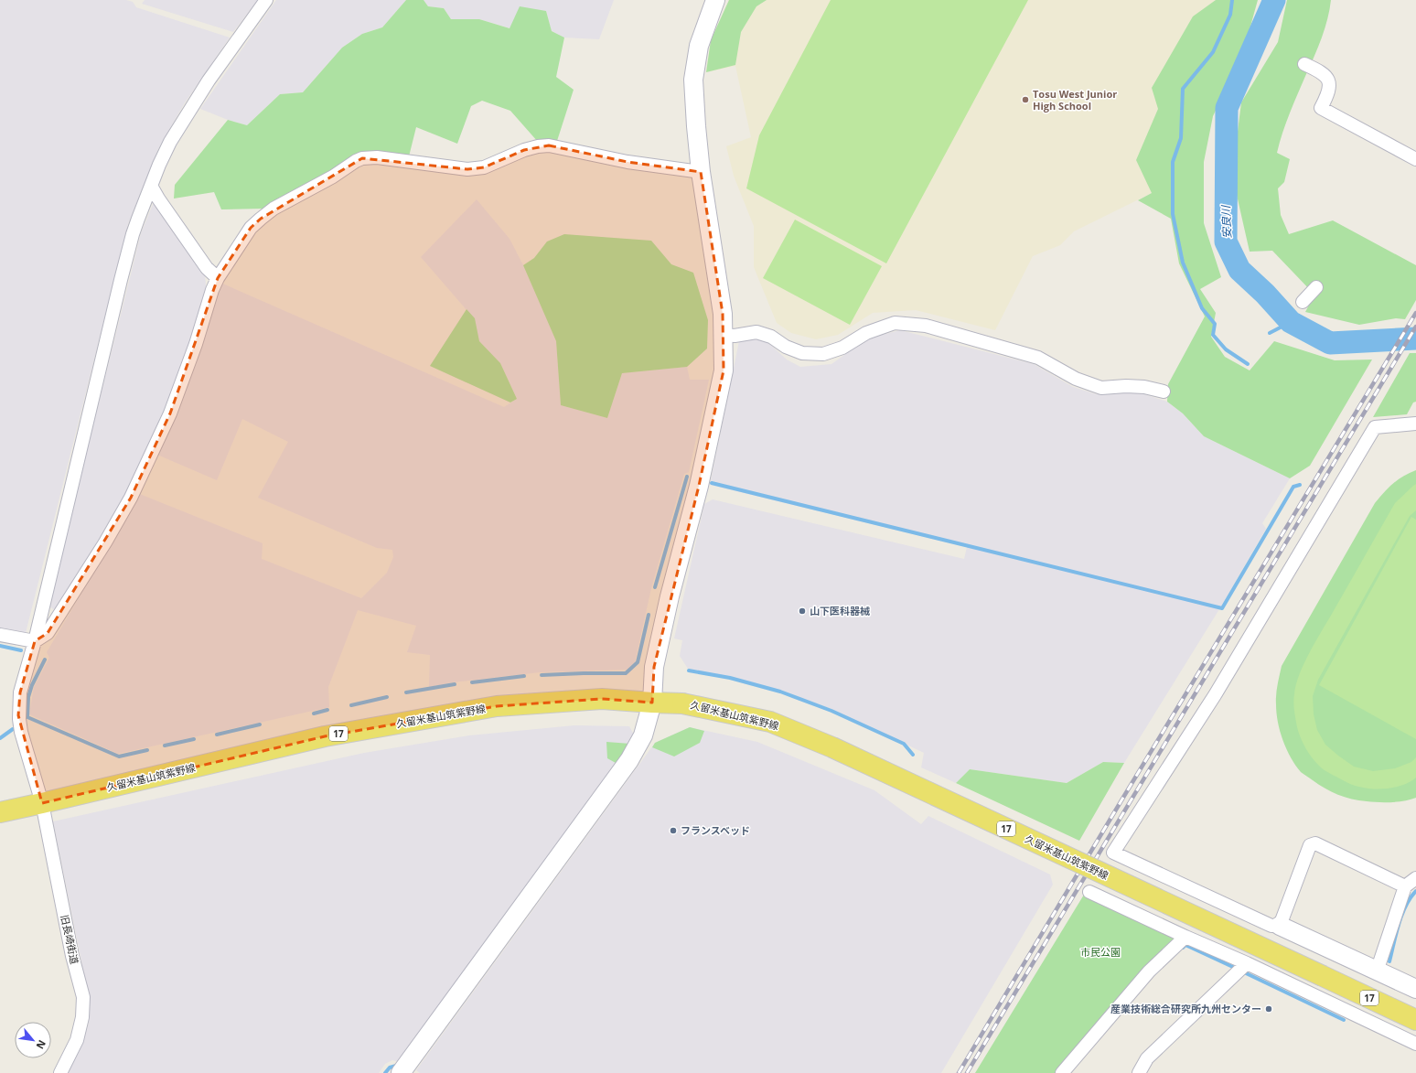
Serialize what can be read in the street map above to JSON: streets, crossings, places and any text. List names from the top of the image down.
{
  "streets": {
    "main road": ["久留米基山筑紫野線", "17"],
    "street": ["旧長崎街道"]
  },
  "crossings": [
    ["久留米基山筑紫野線", "旧長崎街道"]
  ],
  "water": ["安良川"],
  "parks": ["市民公園"],
  "places": [
    "Tosu West Junior High School",
    "山下医科器械",
    "フランスベッド",
    "産業技術総合研究所九州センター"
  ],
  "north": "bottom right"
}
